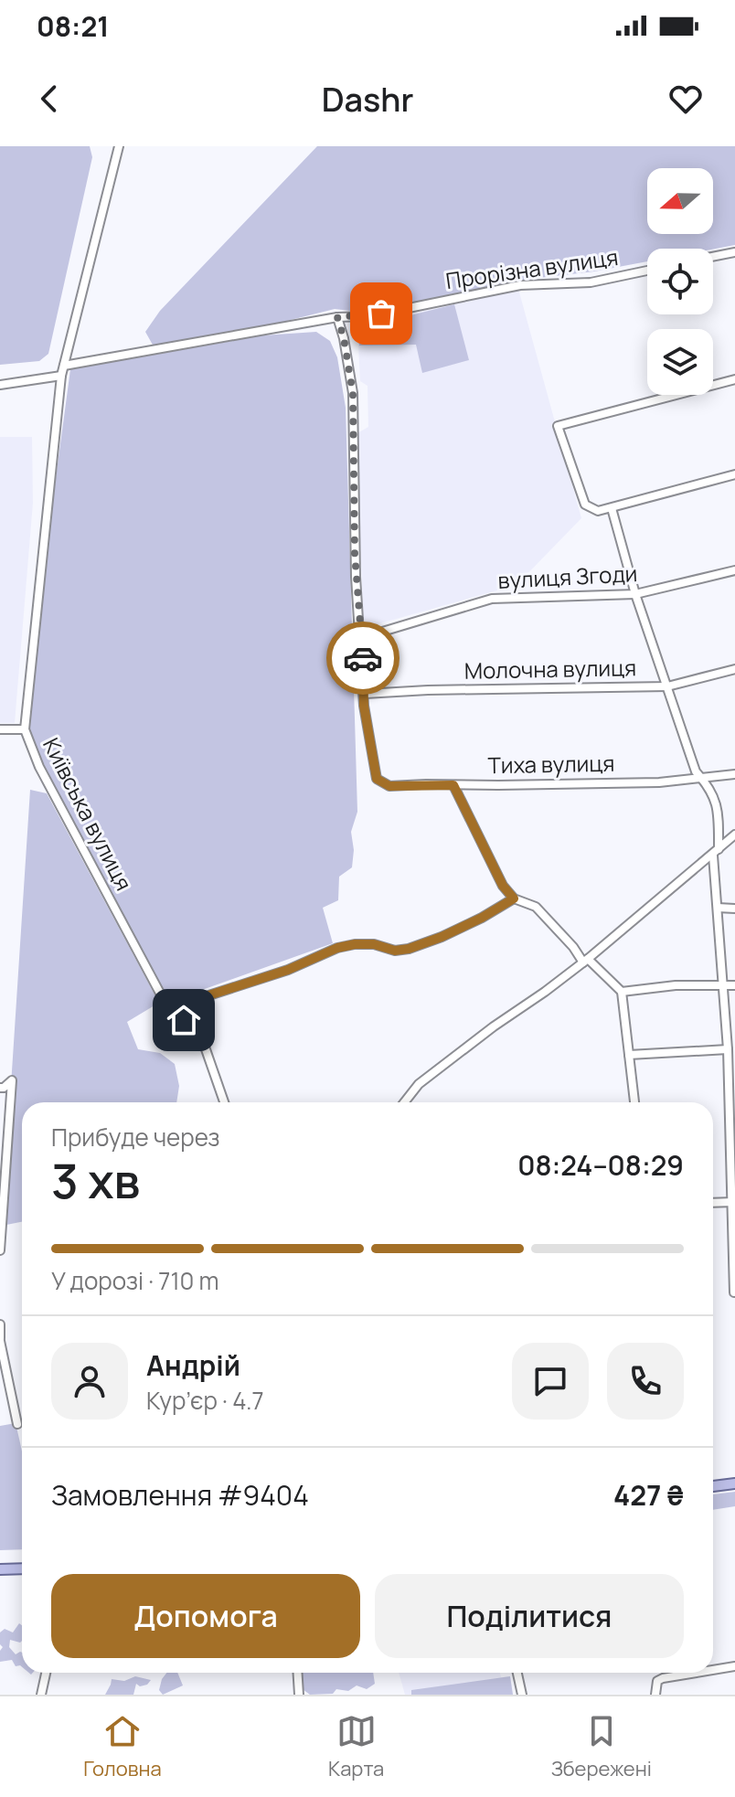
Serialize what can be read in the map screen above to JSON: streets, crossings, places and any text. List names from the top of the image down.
{
  "streets": {
    "street": [
      "Прорізна вулиця",
      "вулиця Згоди",
      "Молочна вулиця",
      "Тиха вулиця",
      "Київська вулиця"
    ]
  },
  "crossings": [
    ["Прорізна вулиця", "Київська вулиця"],
    ["Молочна вулиця", "Тиха вулиця"]
  ],
  "north": "left",
  "page": {
    "status": "08:21",
    "header": "Dashr",
    "heading": ["3 хв", "Прибуде через", "08:24–08:29"],
    "panel": [
      "Андрій",
      "Кур’єр · 4.7",
      "Замовлення #9404",
      "427 ₴"
    ],
    "bar": "У дорозі · 710 m",
    "buttons": ["Допомога", "Поділитися"],
    "tabs": ["Головна", "Карта", "Збережені"]
  }
}
